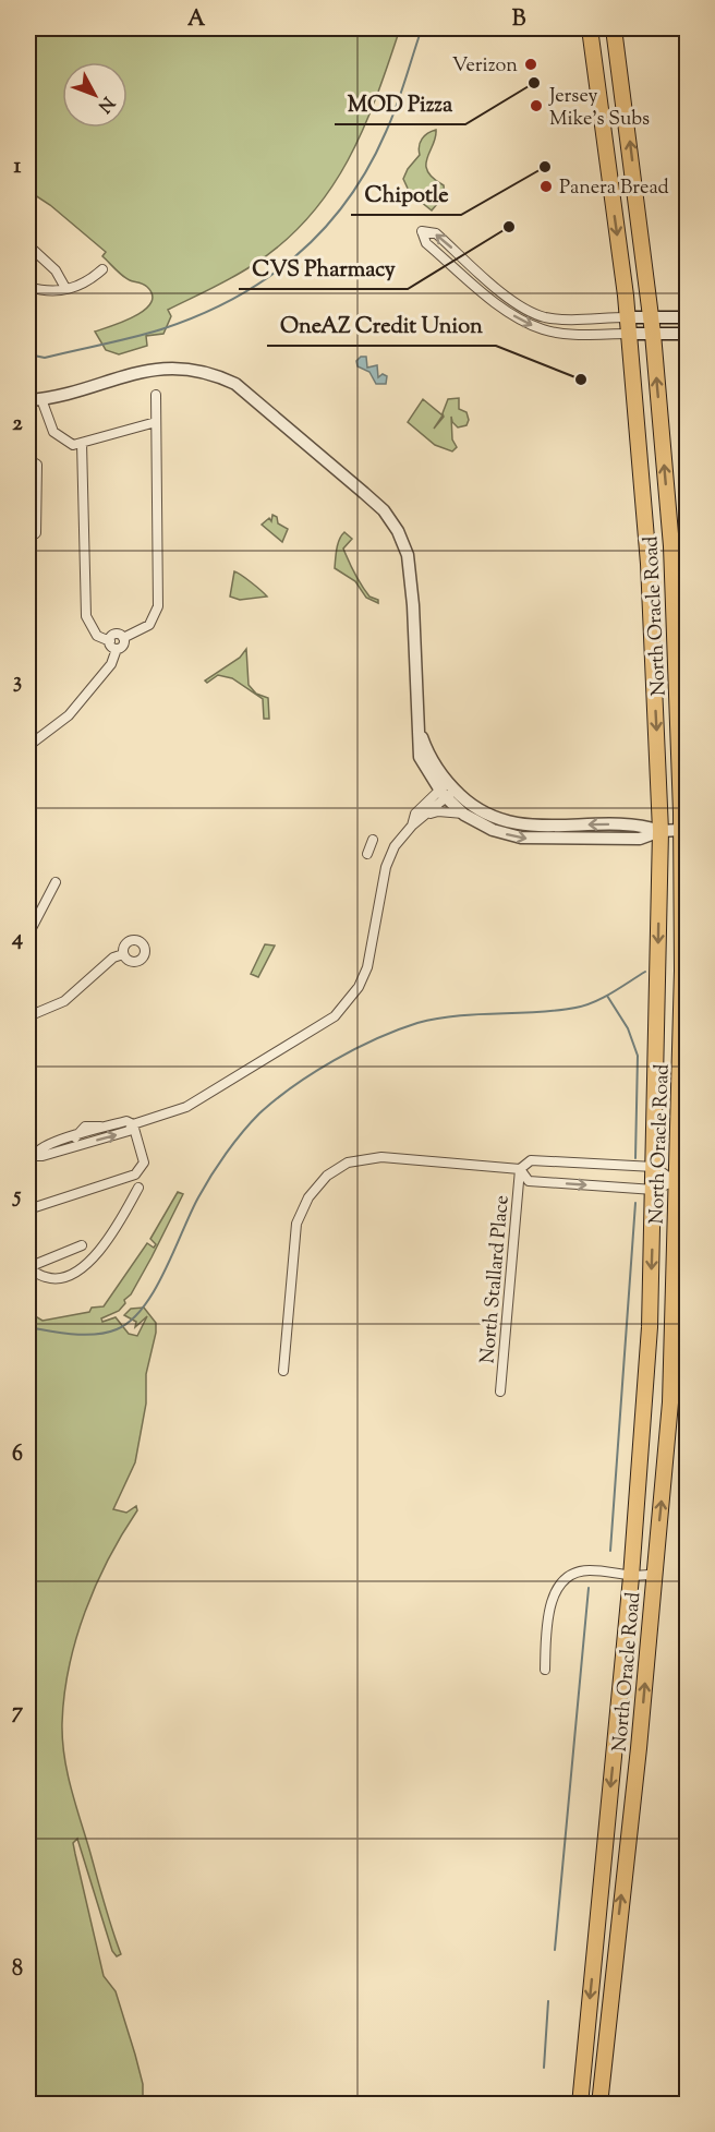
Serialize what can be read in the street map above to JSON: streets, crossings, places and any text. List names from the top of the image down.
{
  "streets": {
    "highway": ["North Oracle Road"],
    "street": ["North Stallard Place"]
  },
  "places": [
    "Verizon",
    "MOD Pizza",
    "Jersey Mike's Subs",
    "Chipotle",
    "Panera Bread",
    "CVS Pharmacy",
    "OneAZ Credit Union"
  ],
  "north": "bottom right",
  "grid": {
    "columns": ["A", "B"],
    "rows": [
      "1",
      "2",
      "3",
      "4",
      "5",
      "6",
      "7",
      "8"
    ]
  }
}
